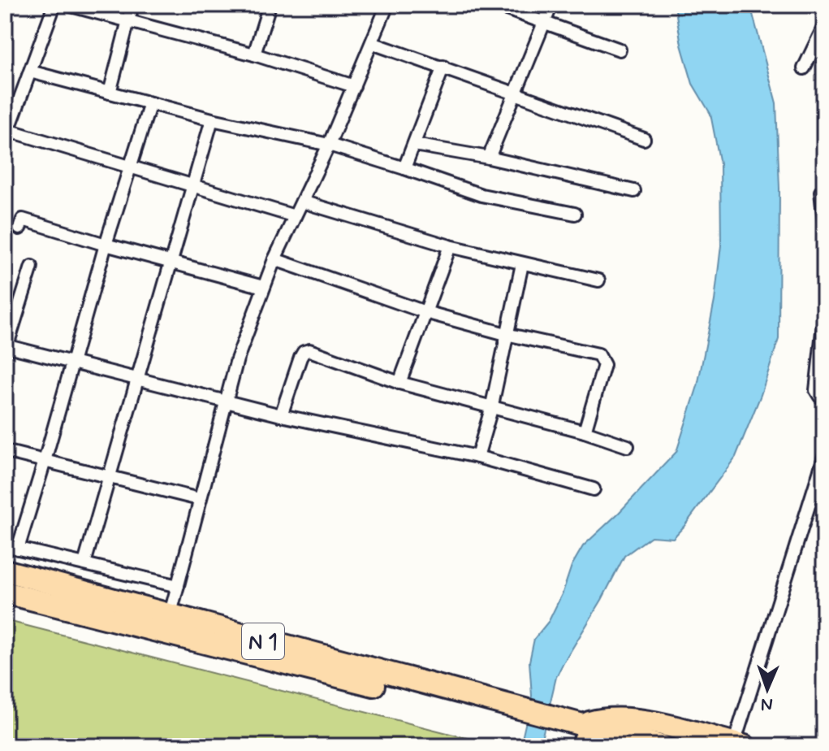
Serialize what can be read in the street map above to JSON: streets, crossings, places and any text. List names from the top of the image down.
{
  "streets": {
    "highway": ["N 1"]
  },
  "north": "bottom"
}
